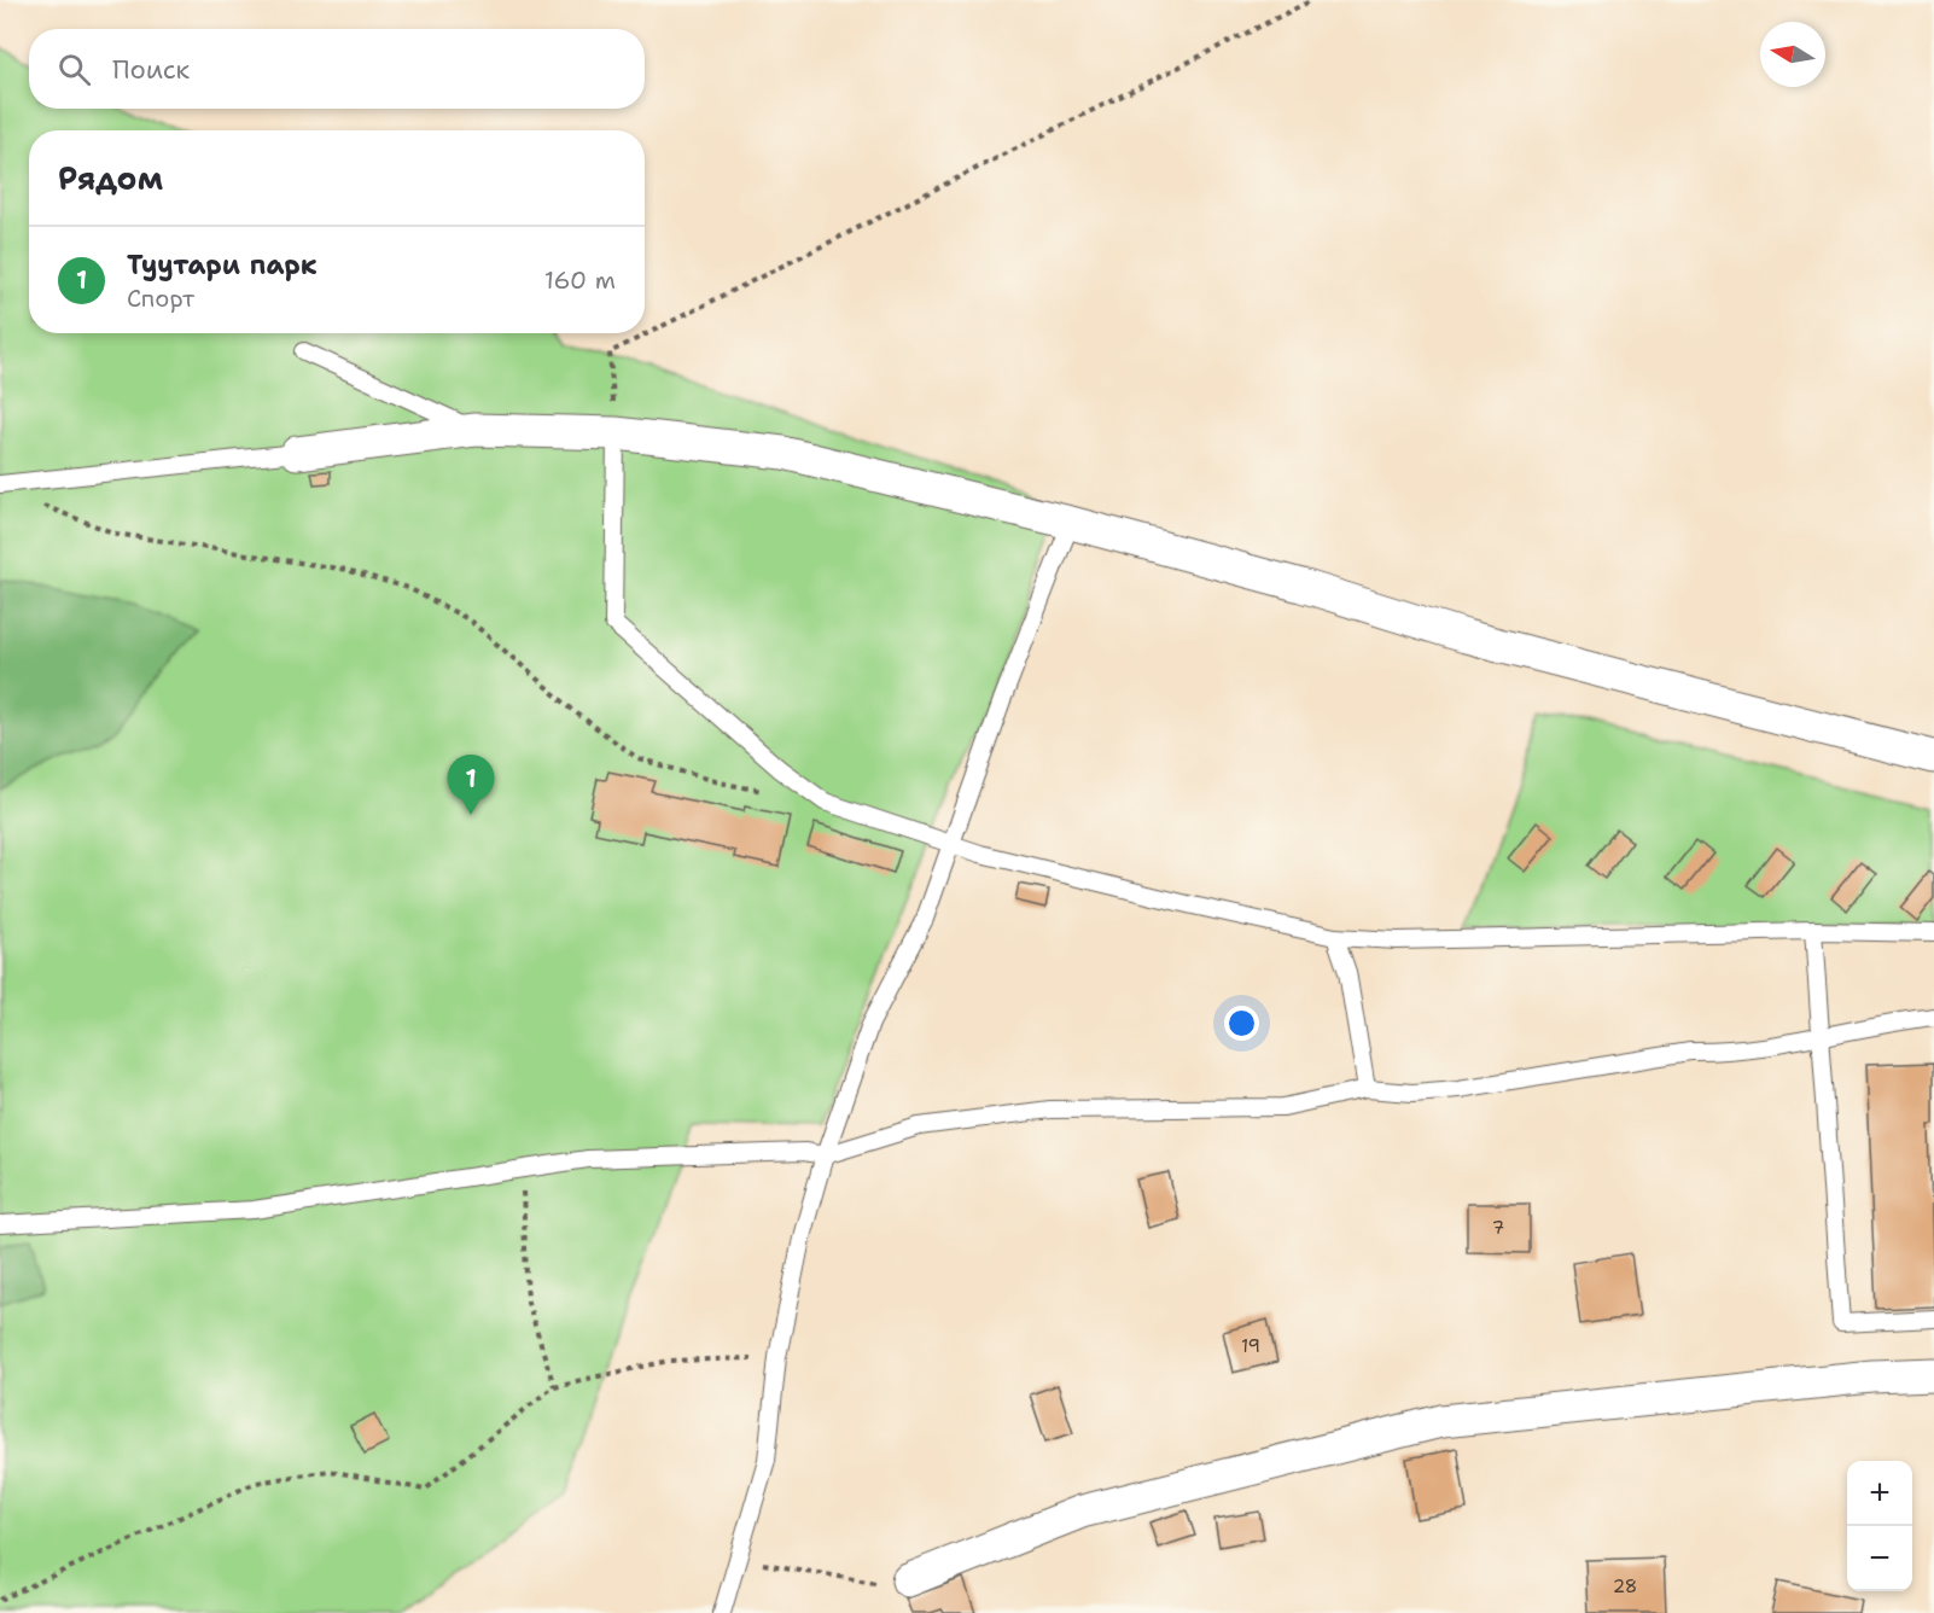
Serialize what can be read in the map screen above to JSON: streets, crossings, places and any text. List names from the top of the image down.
{
  "house_numbers": ["7", "19", "28"],
  "north": "left",
  "page": {
    "search": "Поиск",
    "heading": "Рядом",
    "list": [
      {
        "mark": "1",
        "name": "Туутари парк",
        "note": "Спорт",
        "value": "160 m"
      }
    ],
    "pins": "1",
    "map_buttons": ["+", "−"]
  }
}
